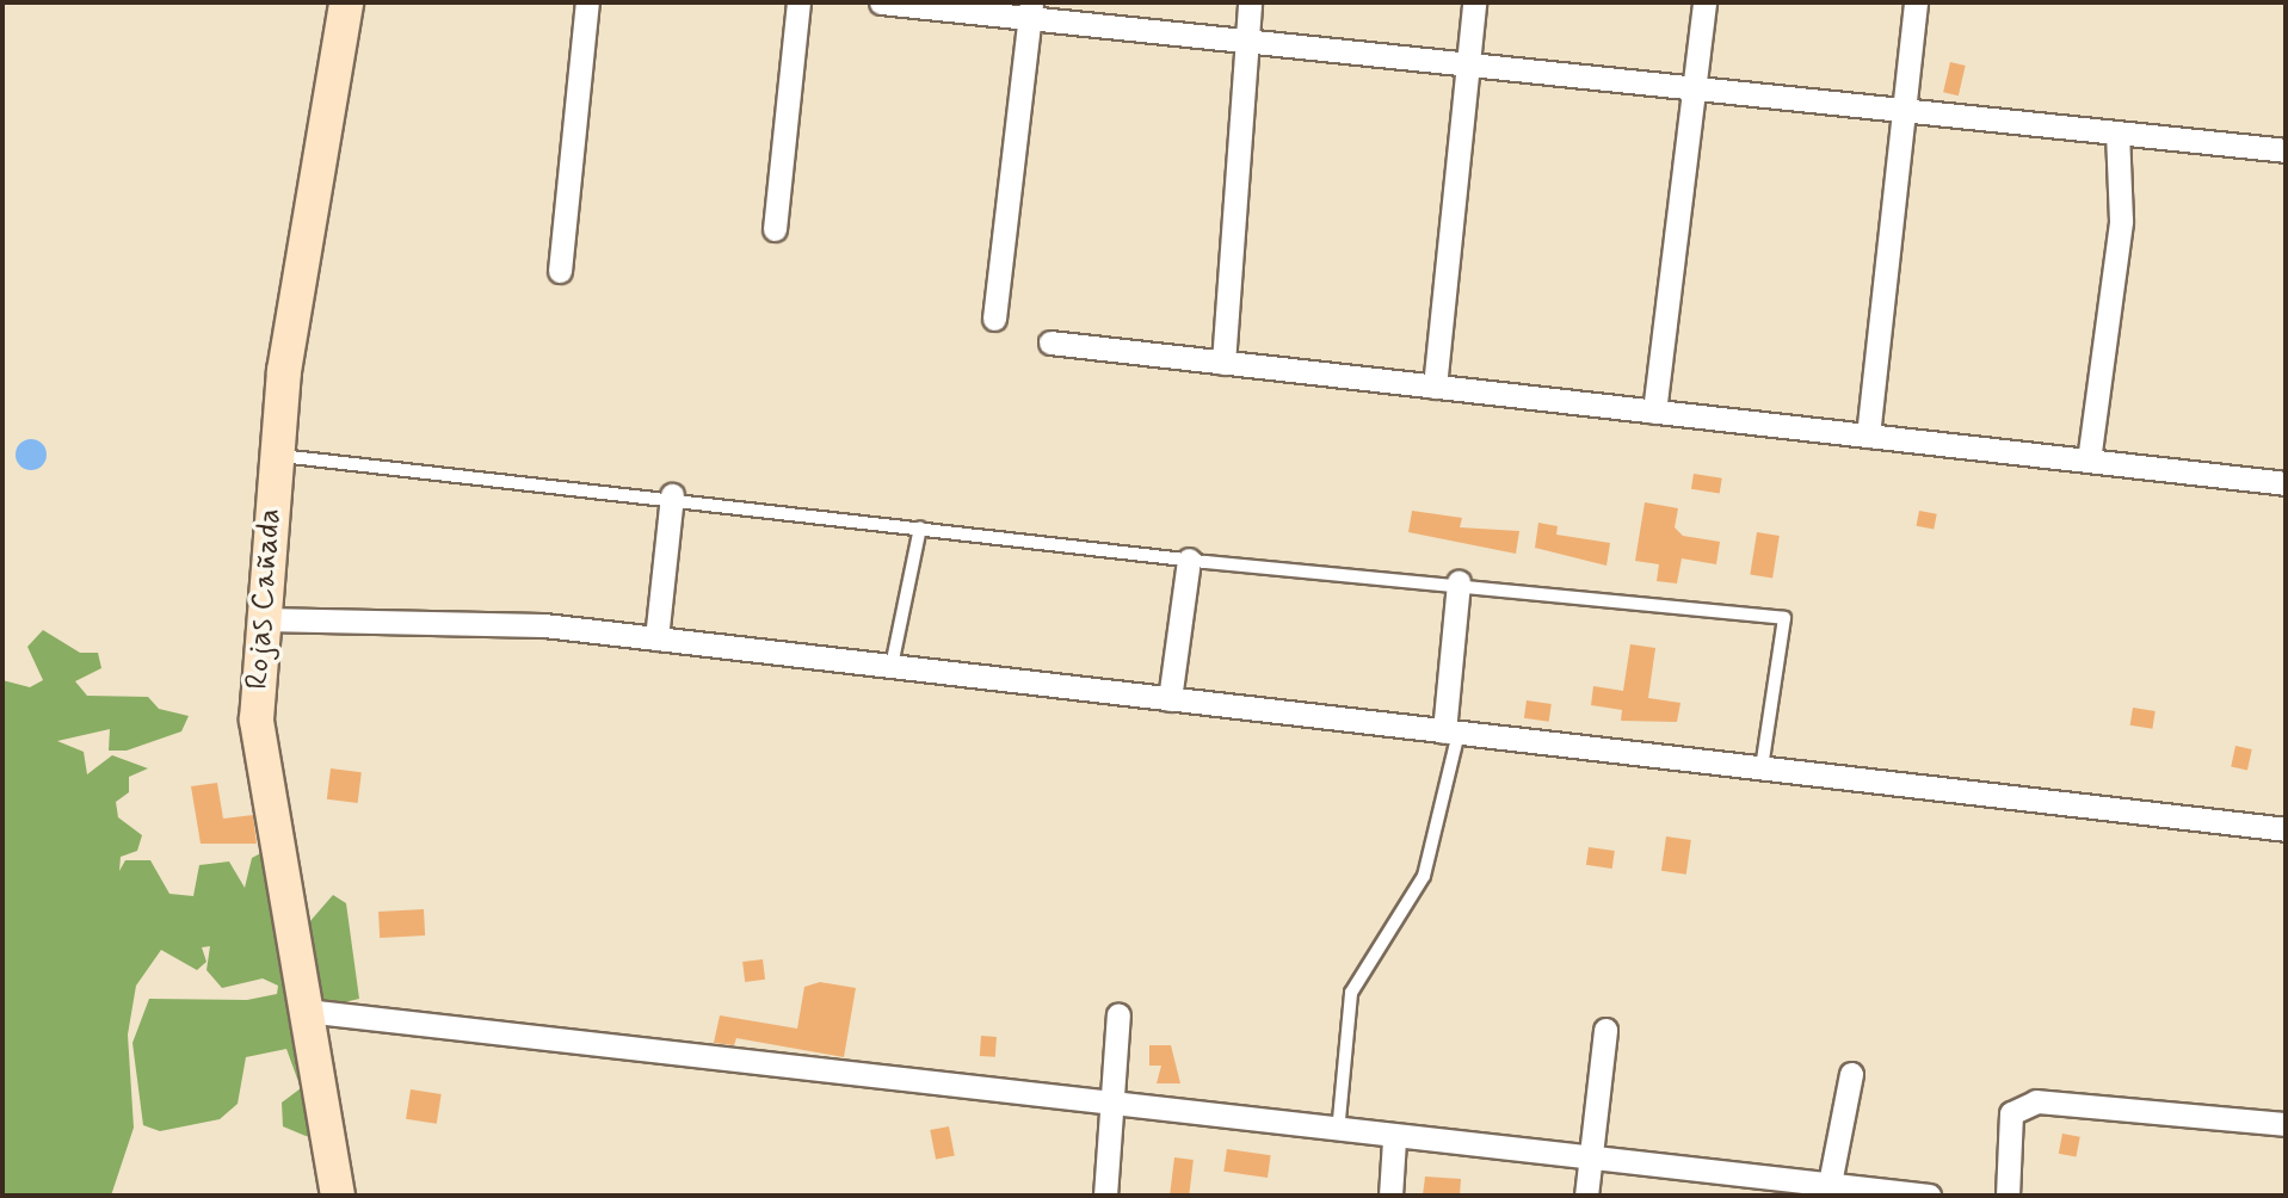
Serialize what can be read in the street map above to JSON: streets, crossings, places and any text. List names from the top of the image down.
{
  "streets": {
    "main road": ["Rojas Cañada"]
  }
}
